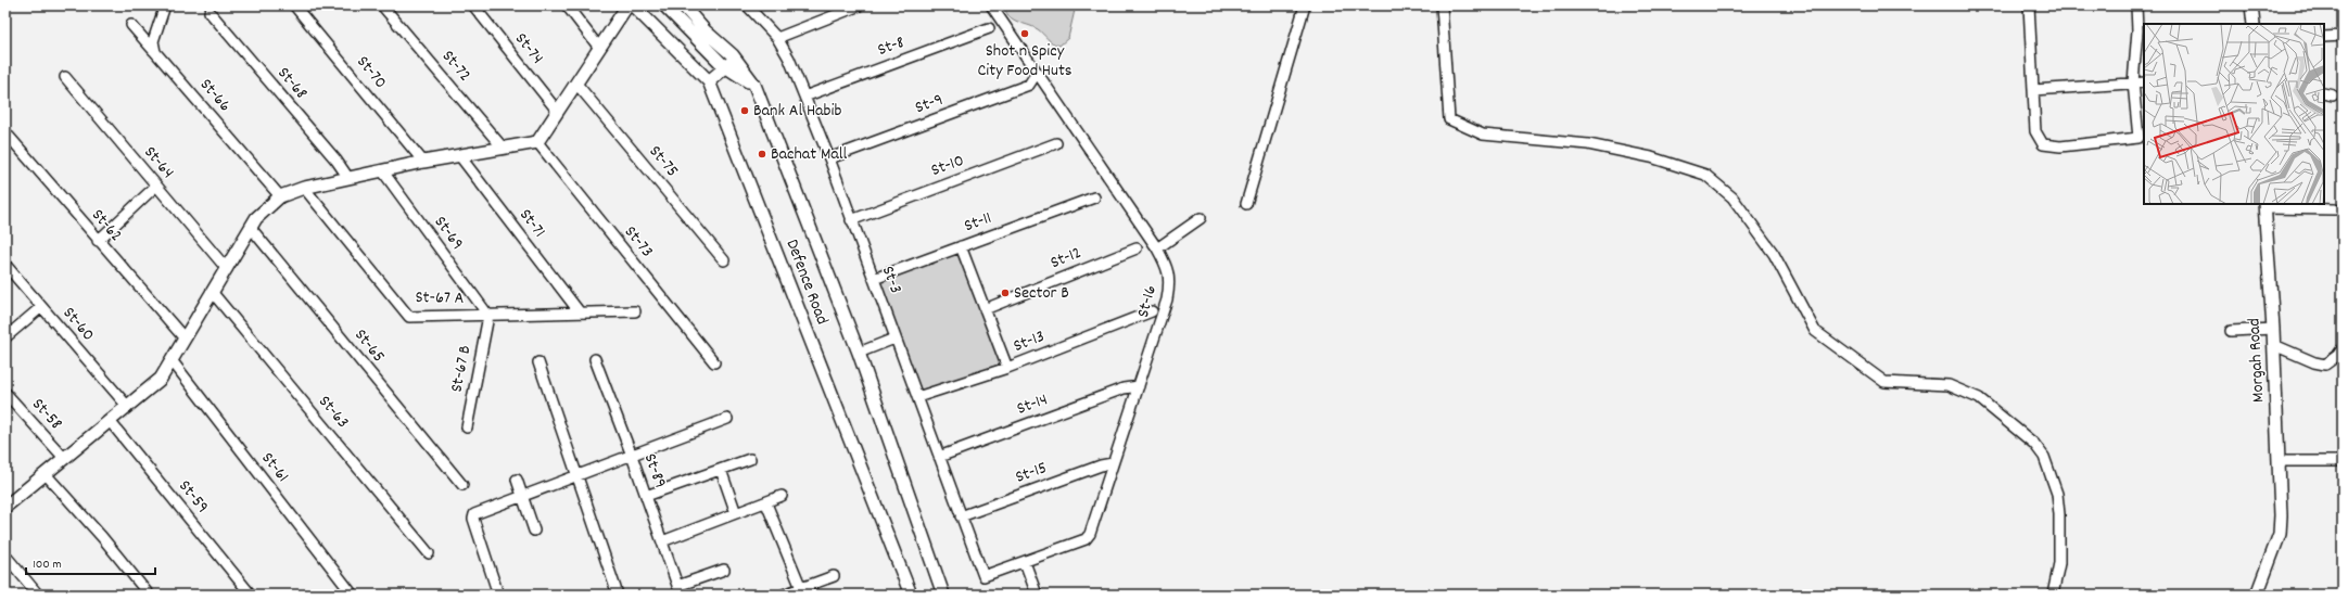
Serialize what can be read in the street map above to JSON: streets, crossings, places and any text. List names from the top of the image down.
{
  "streets": {
    "street": [
      "St-8",
      "St-74",
      "St-72",
      "St-70",
      "St-68",
      "St-66",
      "St-9",
      "St-75",
      "St-64",
      "St-10",
      "St-11",
      "St-71",
      "St-62",
      "St-69",
      "St-73",
      "St-12",
      "St-3",
      "Defence Road",
      "St-67 A",
      "St-16",
      "St-60",
      "St-13",
      "St-65",
      "Morgah Road",
      "St-67 B",
      "St-14",
      "St-63",
      "St-58",
      "St-61",
      "St-89",
      "St-15",
      "St-59"
    ]
  },
  "crossings": [
    ["St-8", "St-3"],
    ["St-9", "St-3"],
    ["St-9", "St-16"],
    ["St-10", "St-3"],
    ["St-11", "St-3"],
    ["St-71", "St-67 A"],
    ["St-69", "St-67 A"],
    ["St-69", "St-67 B"],
    ["St-3", "St-16"],
    ["St-3", "St-13"],
    ["St-3", "St-14"],
    ["St-3", "St-15"],
    ["St-67 A", "St-67 B"],
    ["St-16", "St-14"],
    ["St-16", "St-15"]
  ],
  "places": [
    "Shot n Spicy City Food Huts",
    "Bank Al Habib",
    "Bachat Mall",
    "Sector B"
  ],
  "scale_bar": "100 m"
}
